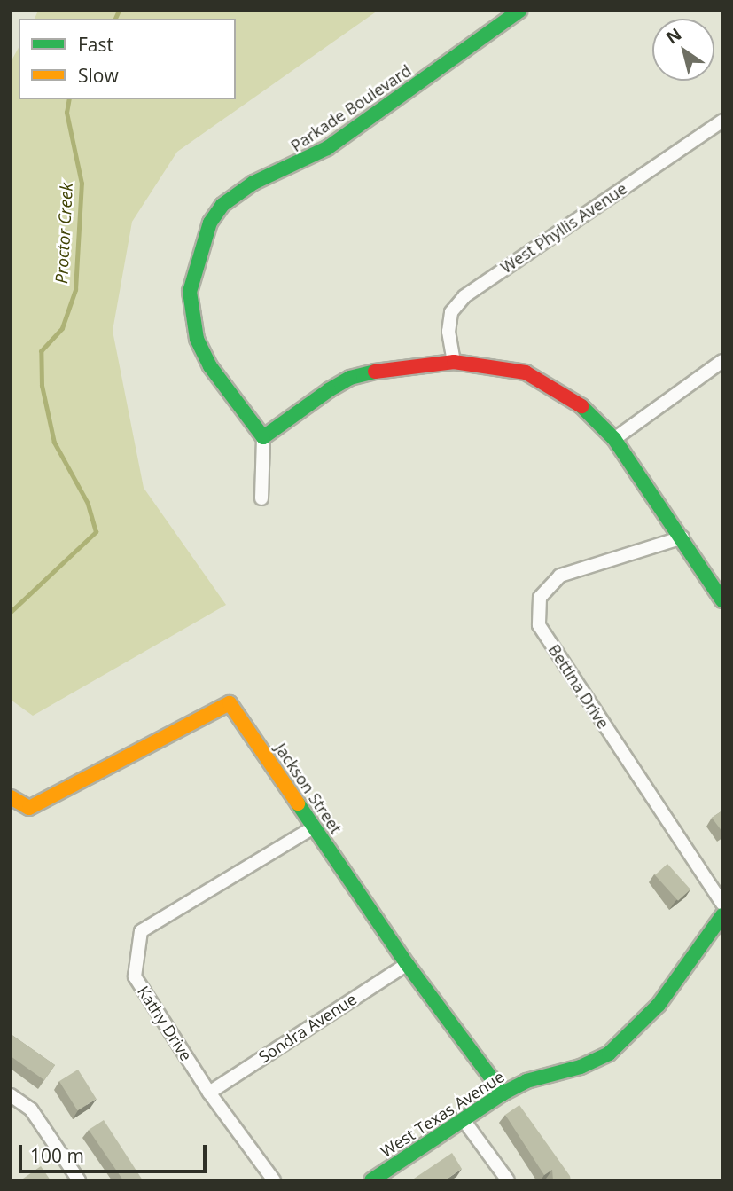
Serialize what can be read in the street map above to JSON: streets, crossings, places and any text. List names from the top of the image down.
{
  "streets": {
    "street": [
      "Parkade Boulevard",
      "West Phyllis Avenue",
      "Bettina Drive",
      "Jackson Street",
      "Kathy Drive",
      "Sondra Avenue",
      "West Texas Avenue"
    ]
  },
  "crossings": [
    ["Jackson Street", "Kathy Drive"],
    ["Jackson Street", "Sondra Avenue"],
    ["Jackson Street", "West Texas Avenue"],
    ["Kathy Drive", "Sondra Avenue"]
  ],
  "water": ["Proctor Creek"],
  "legend": ["Fast", "Slow"],
  "scale_bar": "100 m",
  "north": "top left"
}
